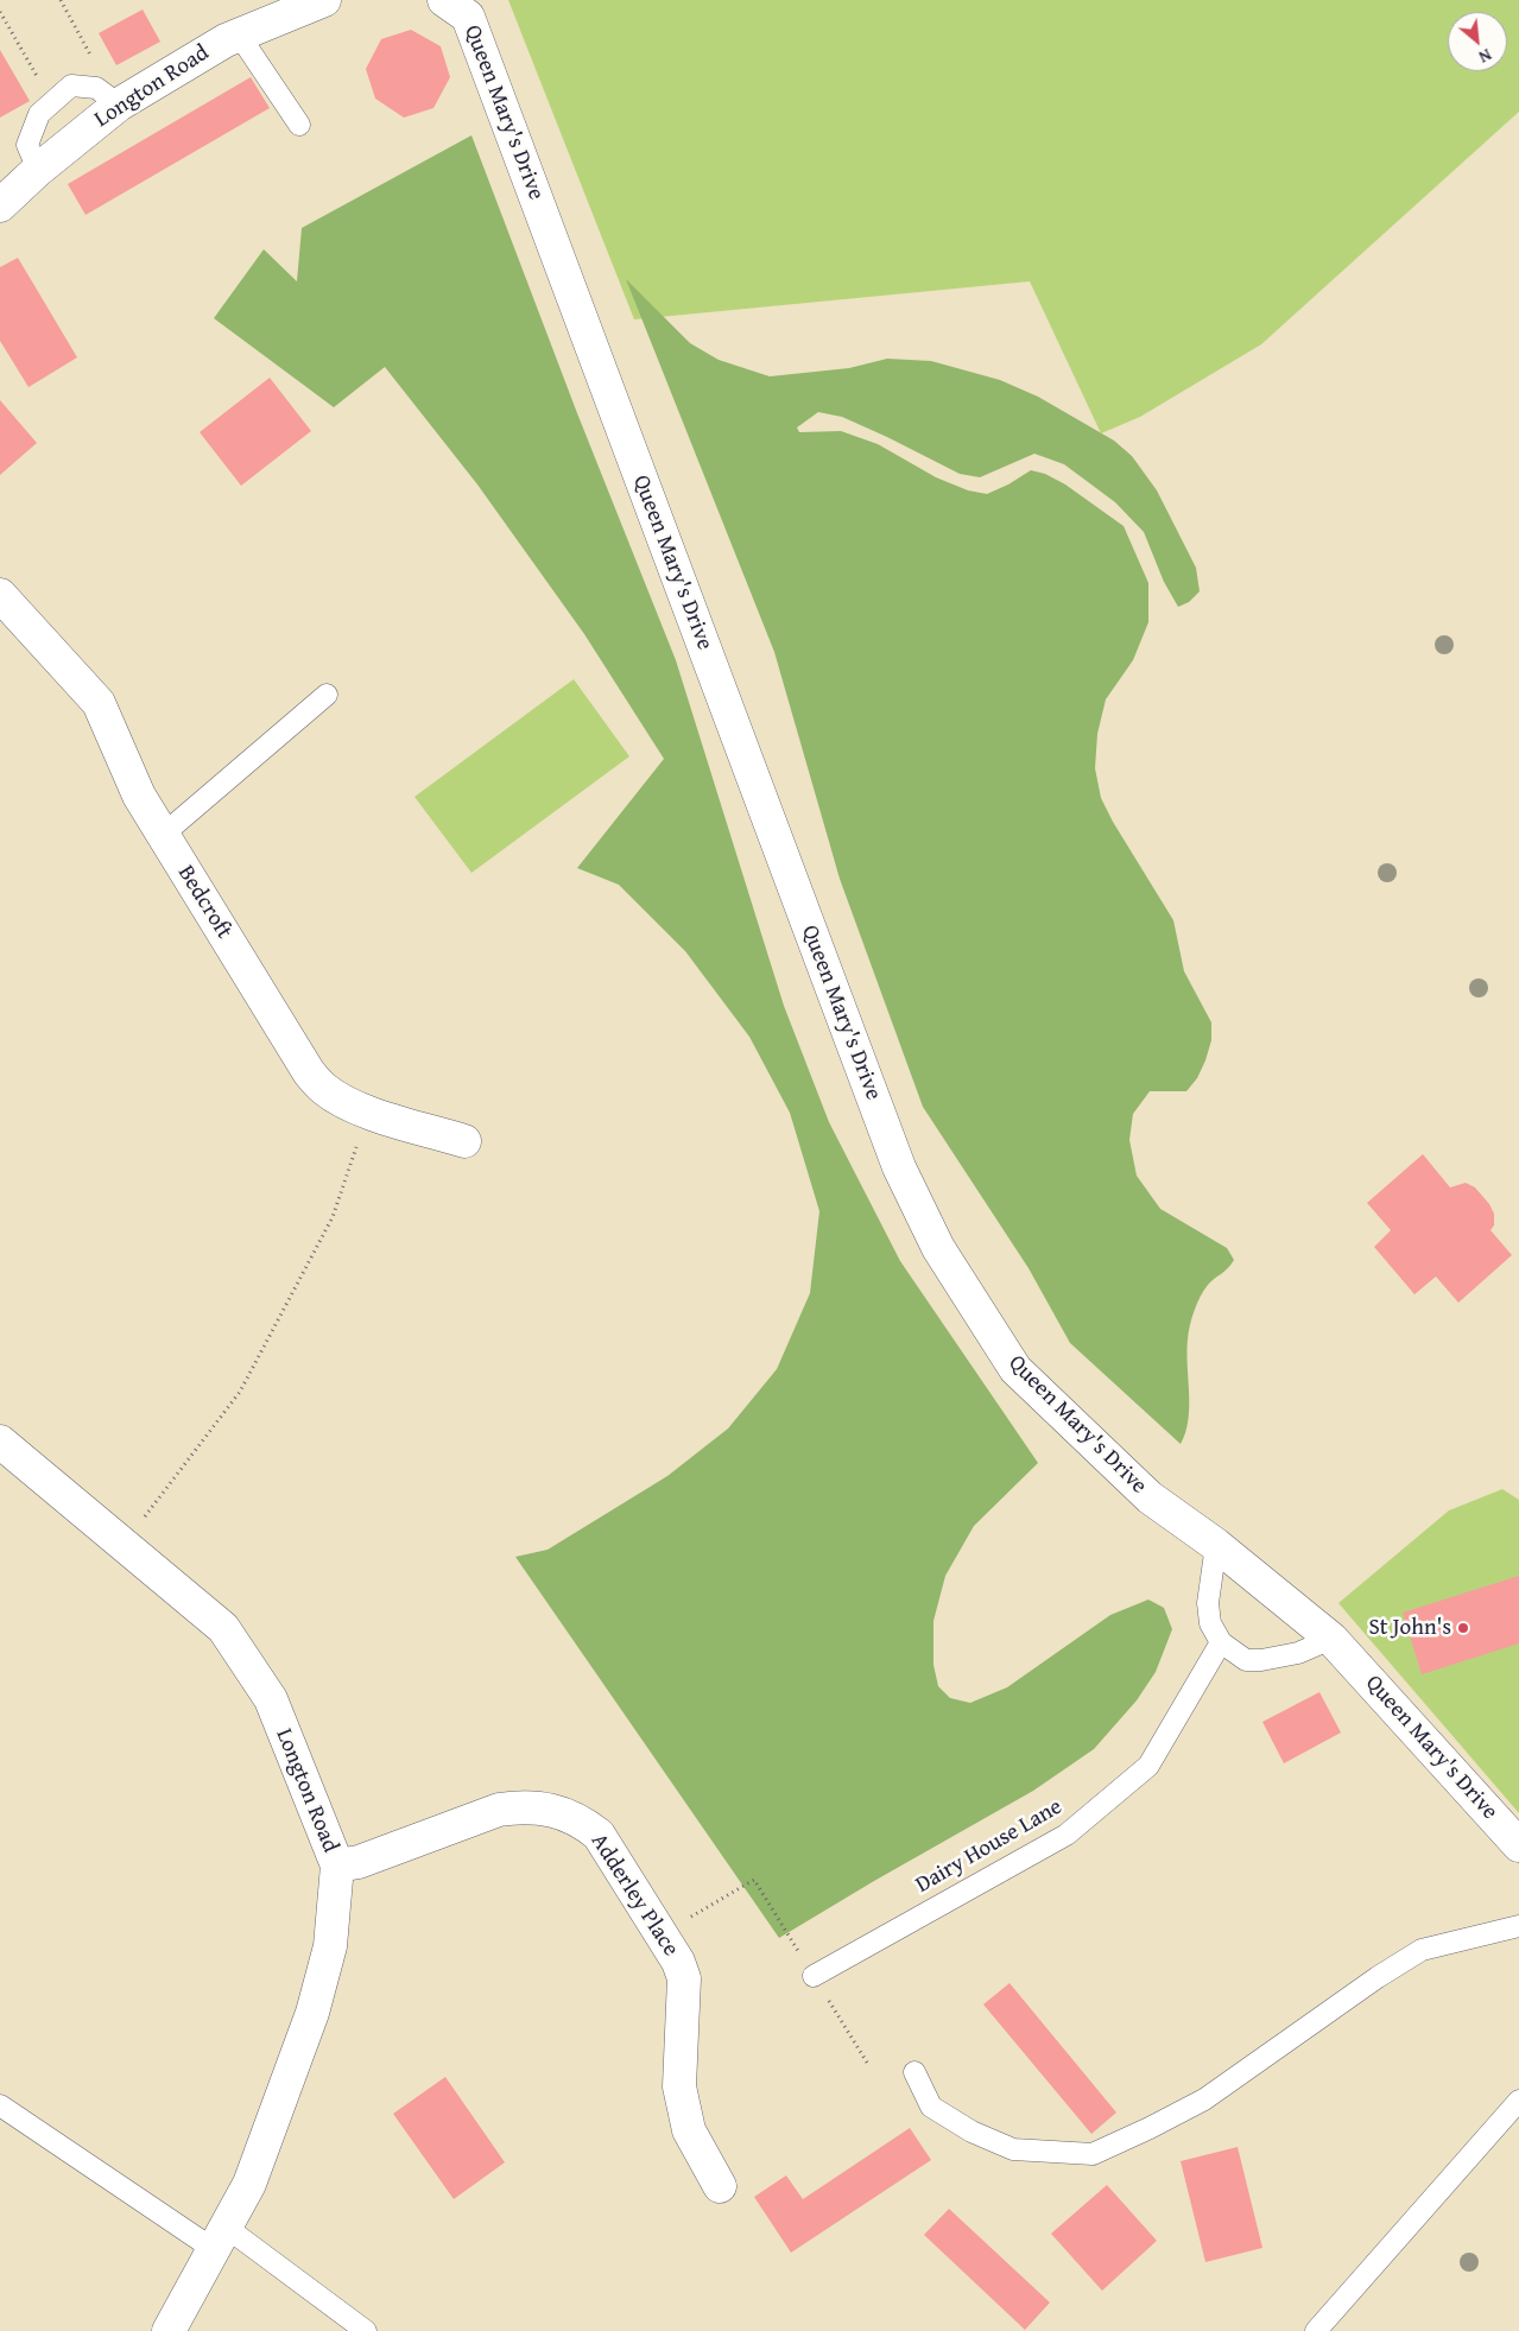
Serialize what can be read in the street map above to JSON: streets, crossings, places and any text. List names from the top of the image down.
{
  "streets": {
    "street": [
      "Longton Road",
      "Queen Mary's Drive",
      "Bedcroft",
      "Adderley Place"
    ],
    "lane": ["Dairy House Lane"]
  },
  "crossings": [
    ["Longton Road", "Adderley Place"]
  ],
  "places": ["St John's"],
  "north": "bottom right"
}
